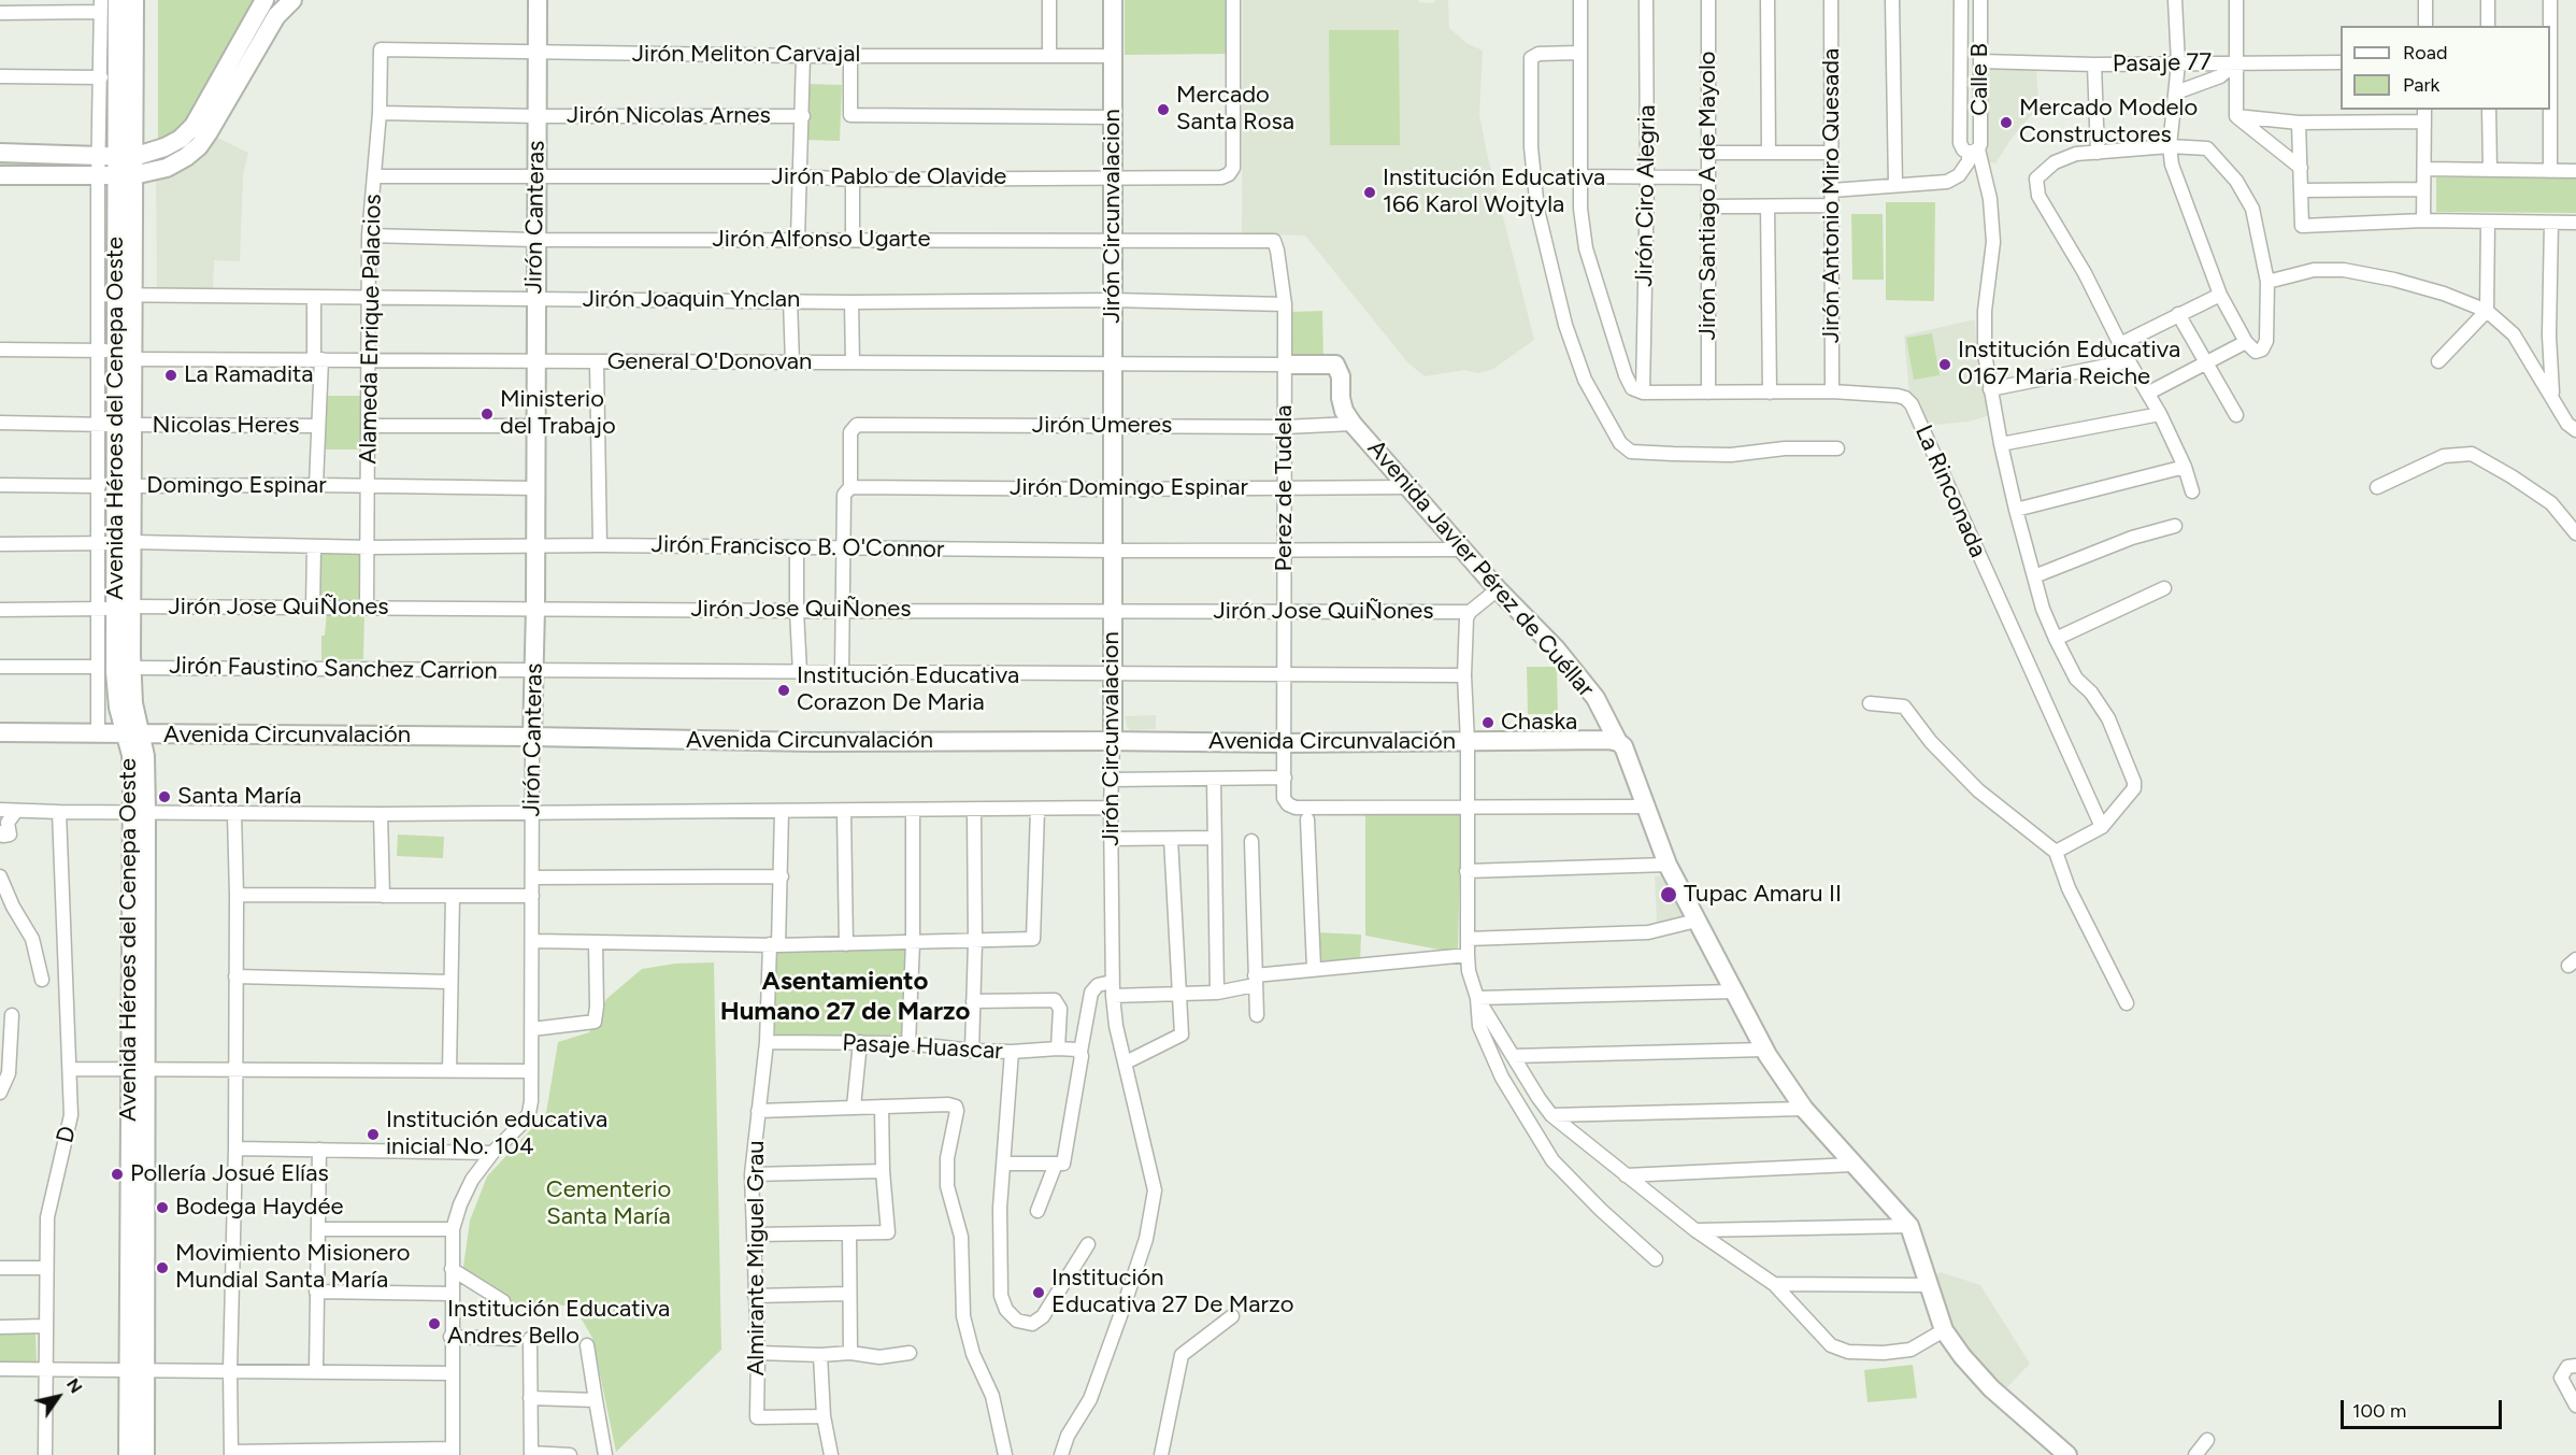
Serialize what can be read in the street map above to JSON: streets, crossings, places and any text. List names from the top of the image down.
{
  "streets": {
    "street": [
      "Jirón Meliton Carvajal",
      "Pasaje 77",
      "Calle B",
      "Jirón Nicolas Arnes",
      "Jirón Pablo de Olavide",
      "Jirón Ciro Alegria",
      "Jirón Santiago A de Mayolo",
      "Jirón Antonio Miro Quesada",
      "Jirón Circunvalacion",
      "Jirón Canteras",
      "Jirón Alfonso Ugarte",
      "Jirón Joaquin Ynclan",
      "Alameda Enrique Palacios",
      "General O'Donovan",
      "Avenida Héroes del Cenepa Oeste",
      "Nicolas Heres",
      "Jirón Umeres",
      "Domingo Espinar",
      "Jirón Domingo Espinar",
      "Perez de Tudela",
      "La Rinconada",
      "Jirón Francisco B. O'Connor",
      "Avenida Javier Pérez de Cuéllar",
      "Jirón Jose QuiÑones",
      "Jirón Faustino Sanchez Carrion",
      "Avenida Circunvalación",
      "Pasaje Huascar",
      "D",
      "Almirante Miguel Grau"
    ]
  },
  "crossings": [
    ["Jirón Meliton Carvajal", "Jirón Circunvalacion"],
    ["Jirón Meliton Carvajal", "Jirón Canteras"],
    ["Jirón Meliton Carvajal", "Alameda Enrique Palacios"],
    ["Pasaje 77", "Calle B"],
    ["Calle B", "Jirón Antonio Miro Quesada"],
    ["Jirón Nicolas Arnes", "Jirón Canteras"],
    ["Jirón Nicolas Arnes", "Alameda Enrique Palacios"],
    ["Jirón Pablo de Olavide", "Jirón Circunvalacion"],
    ["Jirón Pablo de Olavide", "Jirón Canteras"],
    ["Jirón Pablo de Olavide", "Alameda Enrique Palacios"],
    ["Jirón Ciro Alegria", "La Rinconada"],
    ["Jirón Santiago A de Mayolo", "La Rinconada"],
    ["Jirón Antonio Miro Quesada", "La Rinconada"],
    ["Jirón Circunvalacion", "Jirón Alfonso Ugarte"],
    ["Jirón Circunvalacion", "Jirón Joaquin Ynclan"],
    ["Jirón Circunvalacion", "General O'Donovan"],
    ["Jirón Circunvalacion", "Jirón Umeres"],
    ["Jirón Circunvalacion", "Jirón Domingo Espinar"],
    ["Jirón Circunvalacion", "Jirón Francisco B. O'Connor"],
    ["Jirón Circunvalacion", "Jirón Jose QuiÑones"],
    ["Jirón Circunvalacion", "Jirón Faustino Sanchez Carrion"],
    ["Jirón Circunvalacion", "Avenida Circunvalación"],
    ["Jirón Canteras", "Jirón Alfonso Ugarte"],
    ["Jirón Canteras", "Jirón Joaquin Ynclan"],
    ["Jirón Canteras", "General O'Donovan"],
    ["Jirón Canteras", "Domingo Espinar"],
    ["Jirón Canteras", "Jirón Francisco B. O'Connor"],
    ["Jirón Canteras", "Jirón Jose QuiÑones"],
    ["Jirón Canteras", "Jirón Faustino Sanchez Carrion"],
    ["Jirón Canteras", "Avenida Circunvalación"],
    ["Jirón Alfonso Ugarte", "Alameda Enrique Palacios"],
    ["Jirón Alfonso Ugarte", "Perez de Tudela"],
    ["Jirón Joaquin Ynclan", "Alameda Enrique Palacios"],
    ["Jirón Joaquin Ynclan", "Avenida Héroes del Cenepa Oeste"],
    ["Jirón Joaquin Ynclan", "Perez de Tudela"],
    ["Alameda Enrique Palacios", "General O'Donovan"],
    ["Alameda Enrique Palacios", "Domingo Espinar"],
    ["Alameda Enrique Palacios", "Jirón Francisco B. O'Connor"],
    ["Alameda Enrique Palacios", "Jirón Jose QuiÑones"],
    ["General O'Donovan", "Avenida Héroes del Cenepa Oeste"],
    ["General O'Donovan", "Perez de Tudela"],
    ["General O'Donovan", "Avenida Javier Pérez de Cuéllar"],
    ["Avenida Héroes del Cenepa Oeste", "Nicolas Heres"],
    ["Avenida Héroes del Cenepa Oeste", "Domingo Espinar"],
    ["Avenida Héroes del Cenepa Oeste", "Jirón Francisco B. O'Connor"],
    ["Avenida Héroes del Cenepa Oeste", "Jirón Jose QuiÑones"],
    ["Avenida Héroes del Cenepa Oeste", "Jirón Faustino Sanchez Carrion"],
    ["Avenida Héroes del Cenepa Oeste", "Avenida Circunvalación"],
    ["Jirón Umeres", "Jirón Domingo Espinar"],
    ["Jirón Umeres", "Perez de Tudela"],
    ["Jirón Umeres", "Avenida Javier Pérez de Cuéllar"],
    ["Jirón Domingo Espinar", "Perez de Tudela"],
    ["Jirón Domingo Espinar", "Avenida Javier Pérez de Cuéllar"],
    ["Perez de Tudela", "Jirón Francisco B. O'Connor"],
    ["Perez de Tudela", "Avenida Javier Pérez de Cuéllar"],
    ["Perez de Tudela", "Jirón Jose QuiÑones"],
    ["Perez de Tudela", "Jirón Faustino Sanchez Carrion"],
    ["Perez de Tudela", "Avenida Circunvalación"],
    ["Jirón Francisco B. O'Connor", "Avenida Javier Pérez de Cuéllar"],
    ["Avenida Javier Pérez de Cuéllar", "Avenida Circunvalación"],
    ["Pasaje Huascar", "Almirante Miguel Grau"]
  ],
  "districts": ["Asentamiento Humano 27 de Marzo"],
  "parks": ["Cementerio Santa María"],
  "places": [
    "Mercado Santa Rosa",
    "Mercado Modelo Constructores",
    "Institución Educativa 166 Karol Wojtyla",
    "Institución Educativa 0167 Maria Reiche",
    "La Ramadita",
    "Ministerio del Trabajo",
    "Institución Educativa Corazon De Maria",
    "Chaska",
    "Santa María",
    "Tupac Amaru II",
    "Institución educativa inicial No. 104",
    "Pollería Josué Elías",
    "Bodega Haydée",
    "Movimiento Misionero Mundial Santa María",
    "Institución Educativa 27 De Marzo",
    "Institución Educativa Andres Bello"
  ],
  "legend": ["Road", "Park"],
  "scale_bar": "100 m",
  "north": "top right"
}
